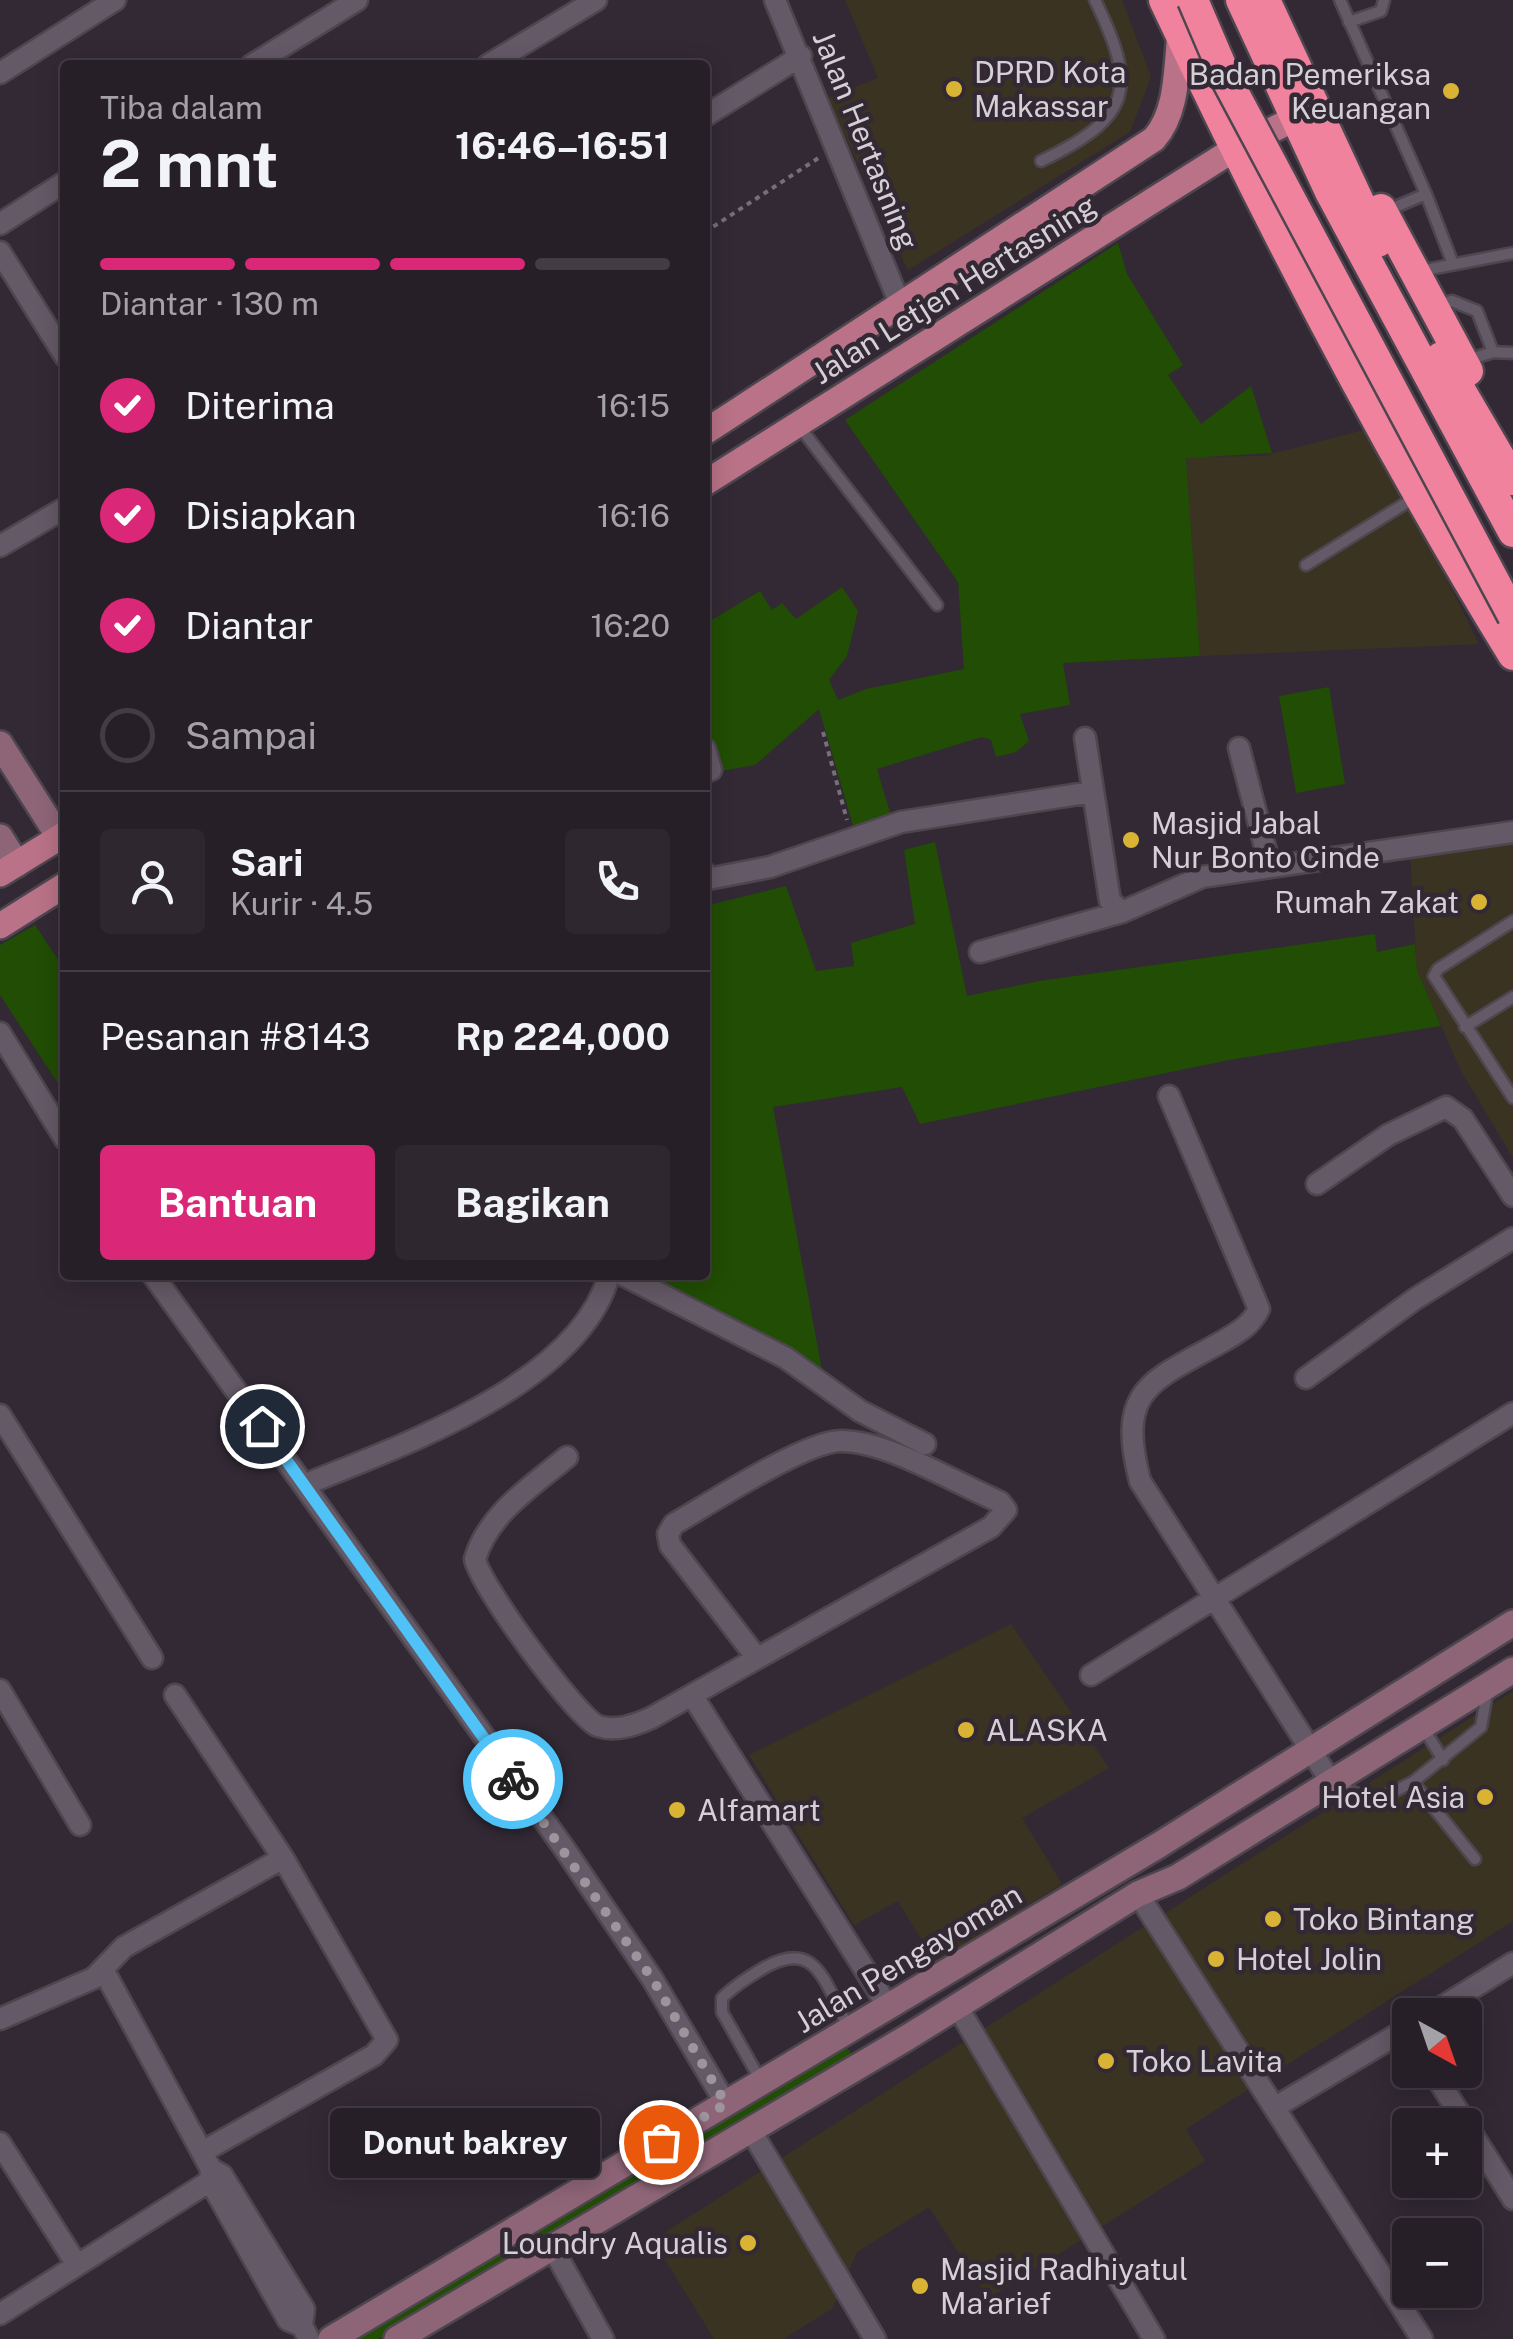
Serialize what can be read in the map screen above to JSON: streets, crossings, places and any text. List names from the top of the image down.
{
  "streets": {
    "main road": ["Jalan Letjen Hertasning"],
    "street": ["Jalan Hertasning", "Jalan Pengayoman"]
  },
  "crossings": [
    ["Jalan Hertasning", "Jalan Letjen Hertasning"]
  ],
  "places": [
    "DPRD Kota Makassar",
    "Badan Pemeriksa Keuangan",
    "Masjid Jabal Nur Bonto Cinde",
    "Rumah Zakat",
    "ALASKA",
    "Hotel Asia",
    "Alfamart",
    "Toko Bintang",
    "Hotel Jolin",
    "Toko Lavita",
    "Donut bakrey",
    "Loundry Aqualis",
    "Masjid Radhiyatul Ma'arief"
  ],
  "north": "bottom right",
  "page": {
    "heading": ["2 mnt", "Tiba dalam", "16:46–16:51"],
    "panel": [
      "Sari",
      "Kurir · 4.5",
      "Pesanan #8143",
      "Rp 224,000"
    ],
    "bar": "Diantar · 130 m",
    "list": [
      ["Diterima", "16:15"],
      ["Disiapkan", "16:16"],
      ["Diantar", "16:20"],
      "Sampai"
    ],
    "buttons": ["Bantuan", "Bagikan"],
    "map_buttons": ["+", "−"],
    "bubble": "Donut bakrey"
  }
}
